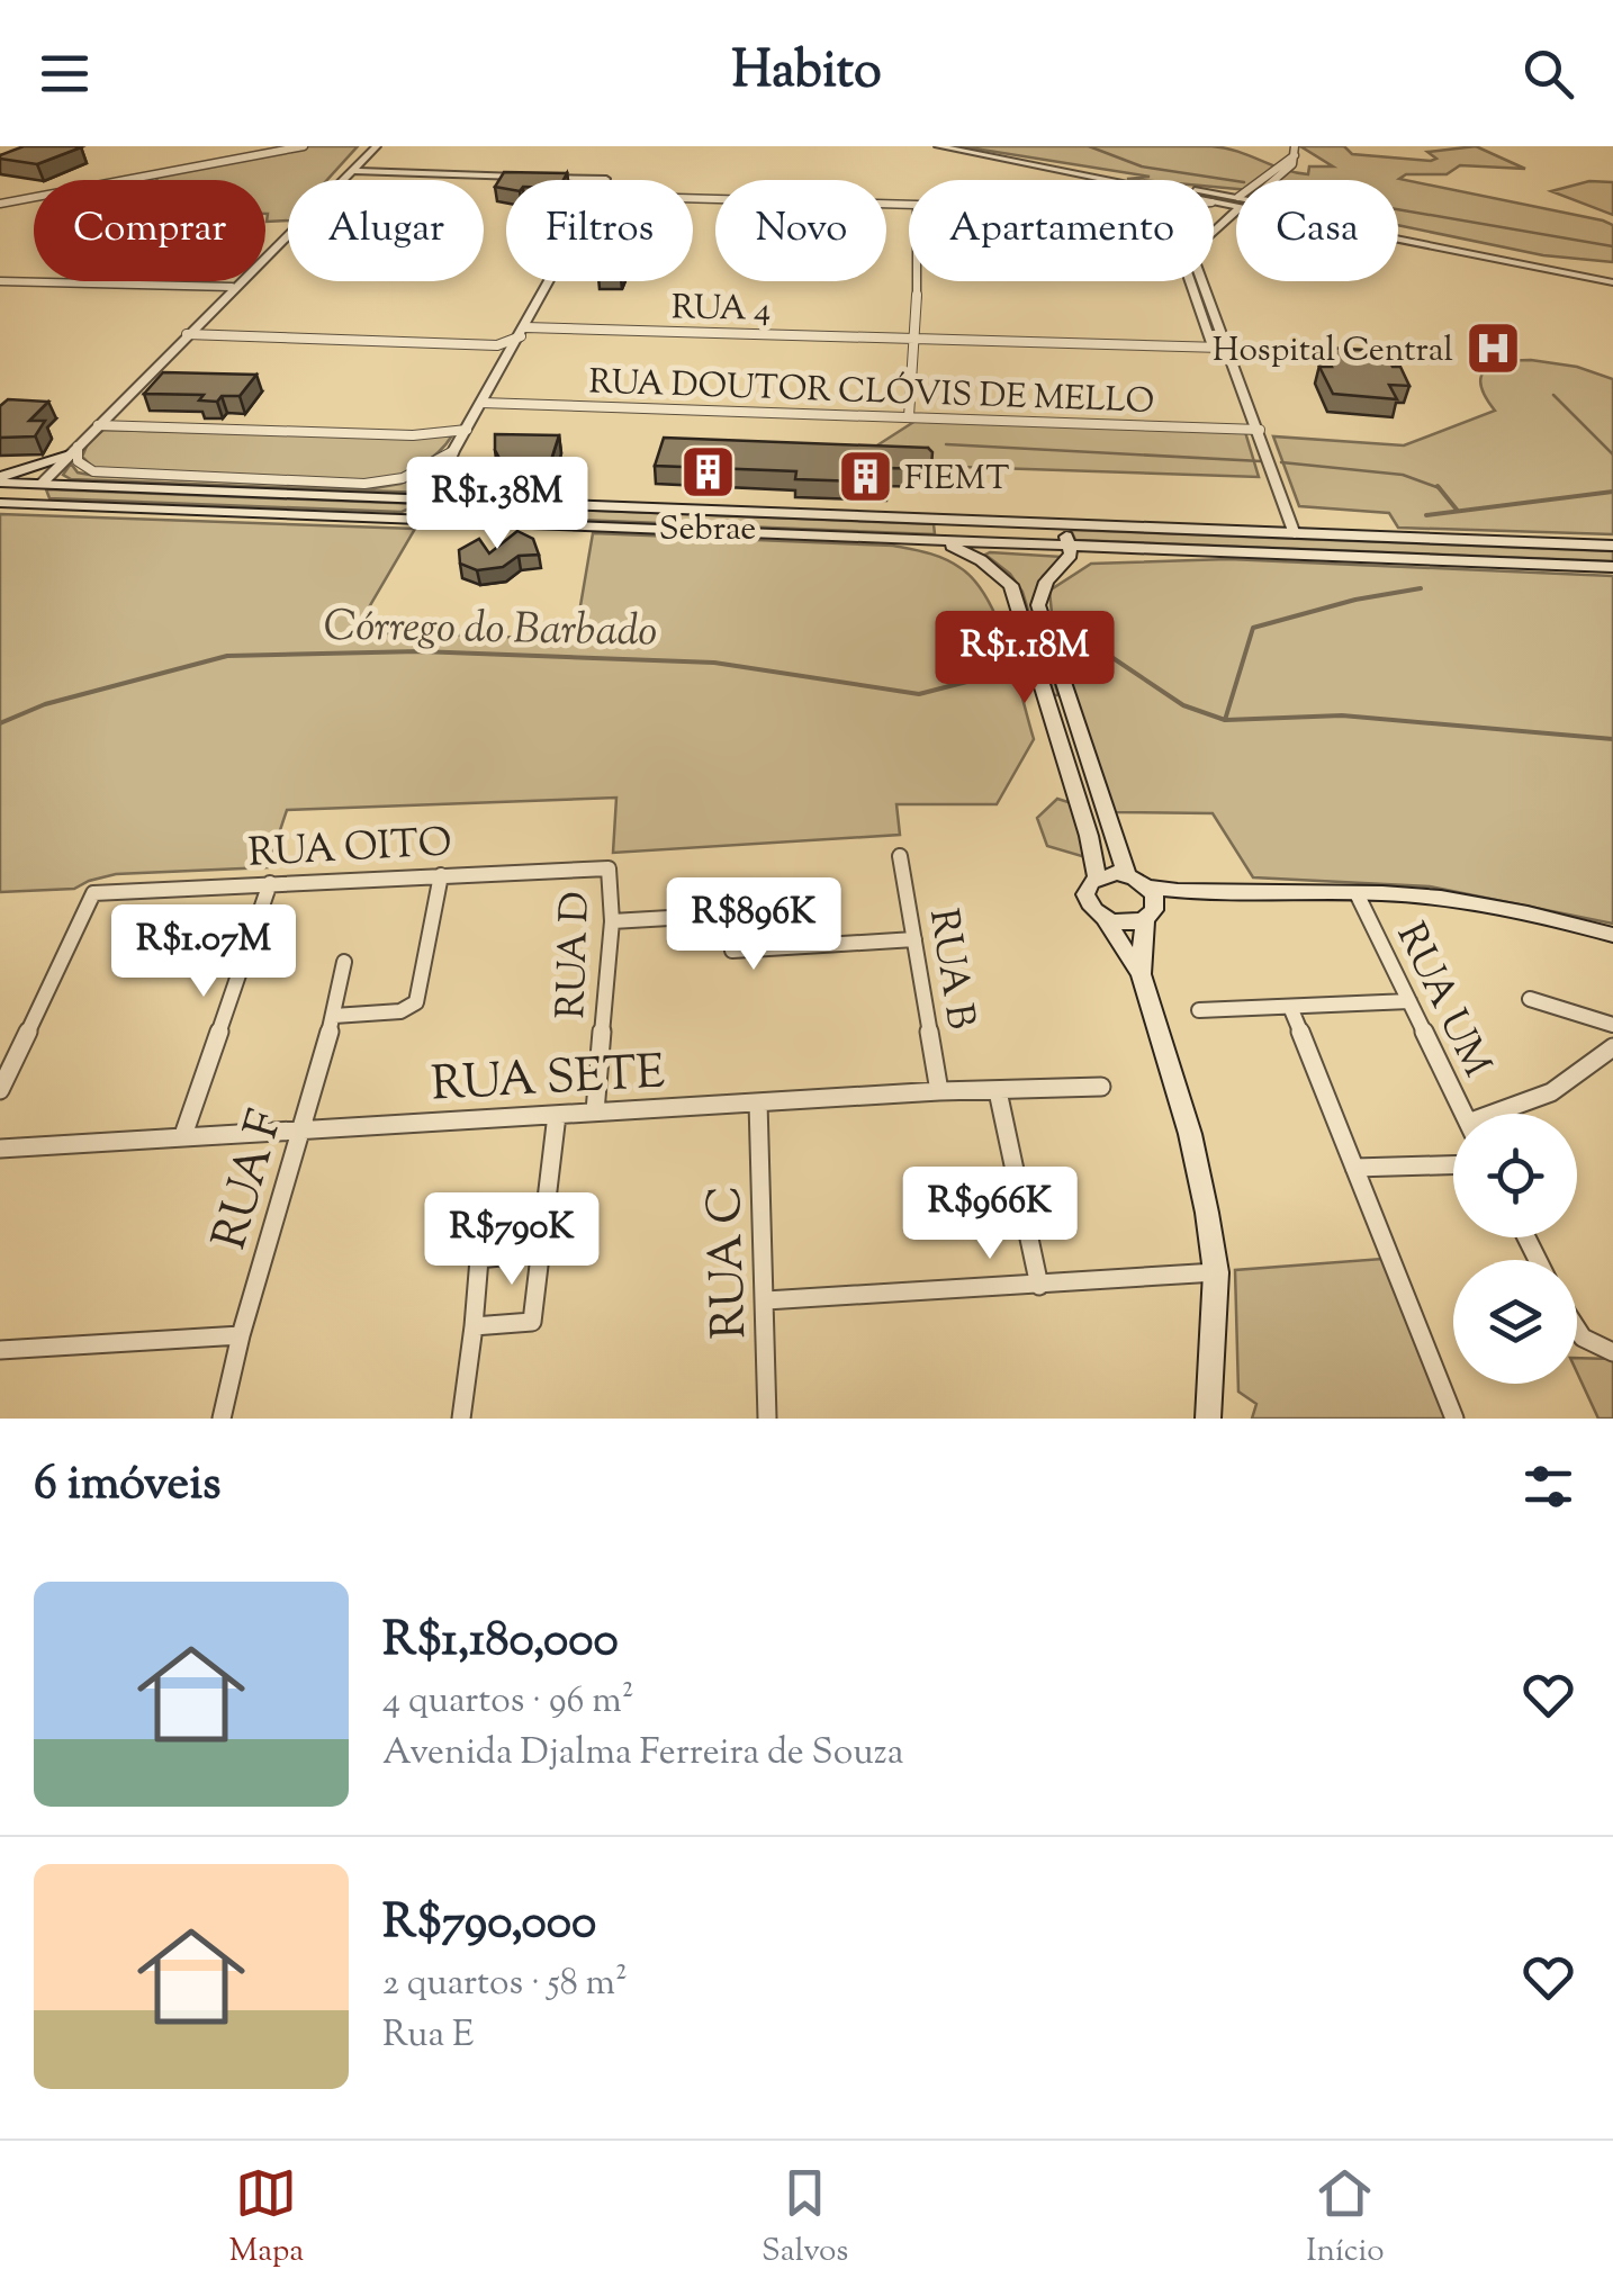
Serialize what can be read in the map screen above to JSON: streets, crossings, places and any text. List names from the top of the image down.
{
  "streets": {
    "street": [
      "RUA 4",
      "RUA DOUTOR CLÓVIS DE MELLO",
      "RUA OITO",
      "RUA D",
      "RUA B",
      "RUA UM",
      "RUA SETE",
      "RUA F",
      "RUA C"
    ]
  },
  "crossings": [
    ["RUA OITO", "RUA D"],
    ["RUA D", "RUA SETE"],
    ["RUA B", "RUA SETE"],
    ["RUA SETE", "RUA F"],
    ["RUA SETE", "RUA C"]
  ],
  "water": ["Córrego do Barbado"],
  "places": {
    "hospital": ["Hospital Central"],
    "building": ["Sebrae", "FIEMT"]
  },
  "page": {
    "header": "Habito",
    "chip": [
      "Comprar",
      "Alugar",
      "Filtros",
      "Novo",
      "Apartamento",
      "Casa"
    ],
    "price": [
      "R$1.38M",
      "R$1.18M",
      "R$896K",
      "R$1.07M",
      "R$966K",
      "R$790K"
    ],
    "heading": "6 imóveis",
    "list": [
      {
        "name": "R$1,180,000",
        "note": "4 quartos · 96 m² · Avenida Djalma Ferreira de Souza"
      },
      {
        "name": "R$790,000",
        "note": "2 quartos · 58 m² · Rua E"
      }
    ],
    "tabs": ["Mapa", "Salvos", "Início"]
  }
}
